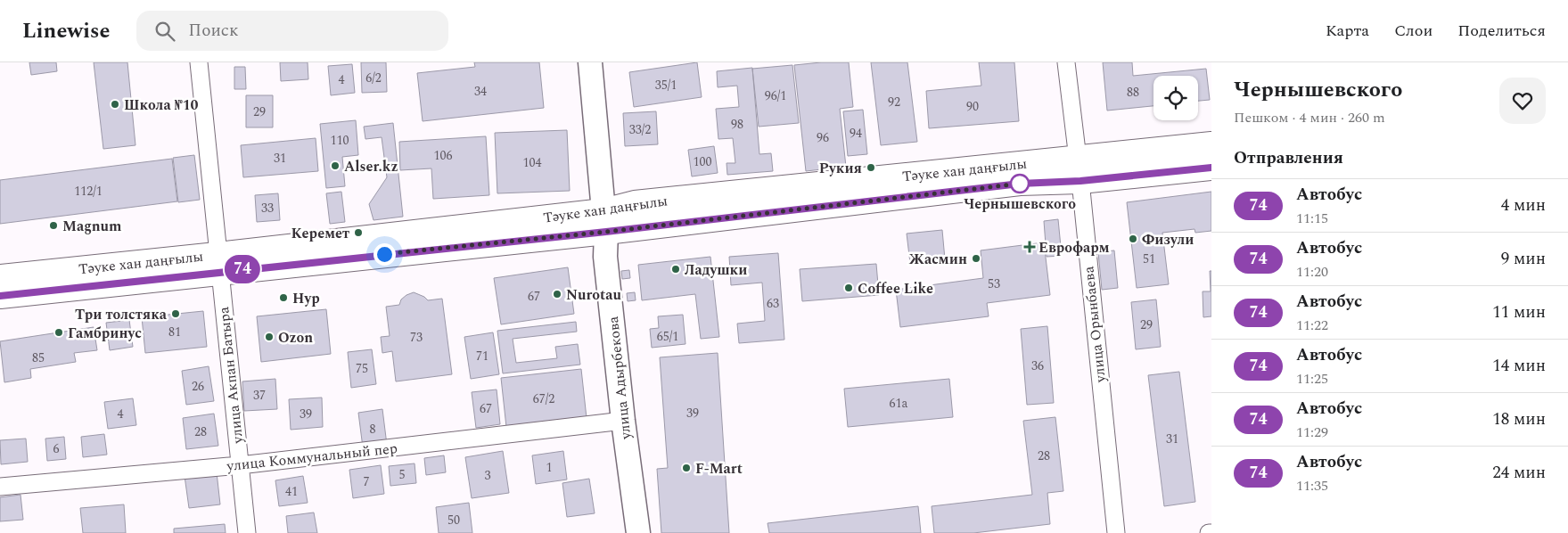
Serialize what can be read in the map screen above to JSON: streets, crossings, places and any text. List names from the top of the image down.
{
  "streets": {
    "main road": ["Тәуке хан даңғылы", "улица Адырбекова"],
    "street": ["улица Орынбаева", "улица Акпан Батыра", "улица Коммунальный пер"]
  },
  "crossings": [
    ["Тәуке хан даңғылы", "улица Орынбаева"],
    ["Тәуке хан даңғылы", "улица Акпан Батыра"],
    ["Тәуке хан даңғылы", "улица Адырбекова"],
    ["улица Акпан Батыра", "улица Коммунальный пер"],
    ["улица Адырбекова", "улица Коммунальный пер"]
  ],
  "places": {
    "other": [
      "Школа №10",
      "Alser.kz",
      "Рукия",
      "Чернышевского",
      "Magnum",
      "Керемет",
      "Физули",
      "Жасмин",
      "Ладушки",
      "Coffee Like",
      "Nurotau",
      "Нур",
      "Три толстяка",
      "Гамбринус",
      "Ozon",
      "F-Mart"
    ],
    "health": ["Еврофарм"]
  },
  "lines": ["bus line 74"],
  "house_numbers": [
    "6/2",
    "4",
    "35/1",
    "34",
    "88",
    "96/1",
    "92",
    "90",
    "29",
    "98",
    "33/2",
    "94",
    "96",
    "110",
    "106",
    "31",
    "100",
    "104",
    "112/1",
    "33",
    "51",
    "53",
    "67",
    "63",
    "29",
    "81",
    "65/1",
    "73",
    "71",
    "85",
    "36",
    "75",
    "26",
    "37",
    "67/2",
    "61а",
    "67",
    "39",
    "4",
    "39",
    "8",
    "28",
    "31",
    "6",
    "28",
    "1",
    "5",
    "3",
    "7",
    "41",
    "50"
  ],
  "page": {
    "header": "Linewise",
    "search": "Поиск",
    "nav": ["Карта", "Слои", "Поделиться"],
    "on_map": "74",
    "heading": [
      ["Чернышевского", "Пешком · 4 мин · 260 m"],
      "Отправления"
    ],
    "list": [
      {
        "mark": "74",
        "name": "Автобус",
        "note": "11:15",
        "value": "4 мин"
      },
      {
        "mark": "74",
        "name": "Автобус",
        "note": "11:20",
        "value": "9 мин"
      },
      {
        "mark": "74",
        "name": "Автобус",
        "note": "11:22",
        "value": "11 мин"
      },
      {
        "mark": "74",
        "name": "Автобус",
        "note": "11:25",
        "value": "14 мин"
      },
      {
        "mark": "74",
        "name": "Автобус",
        "note": "11:29",
        "value": "18 мин"
      },
      {
        "mark": "74",
        "name": "Автобус",
        "note": "11:35",
        "value": "24 мин"
      }
    ]
  }
}
